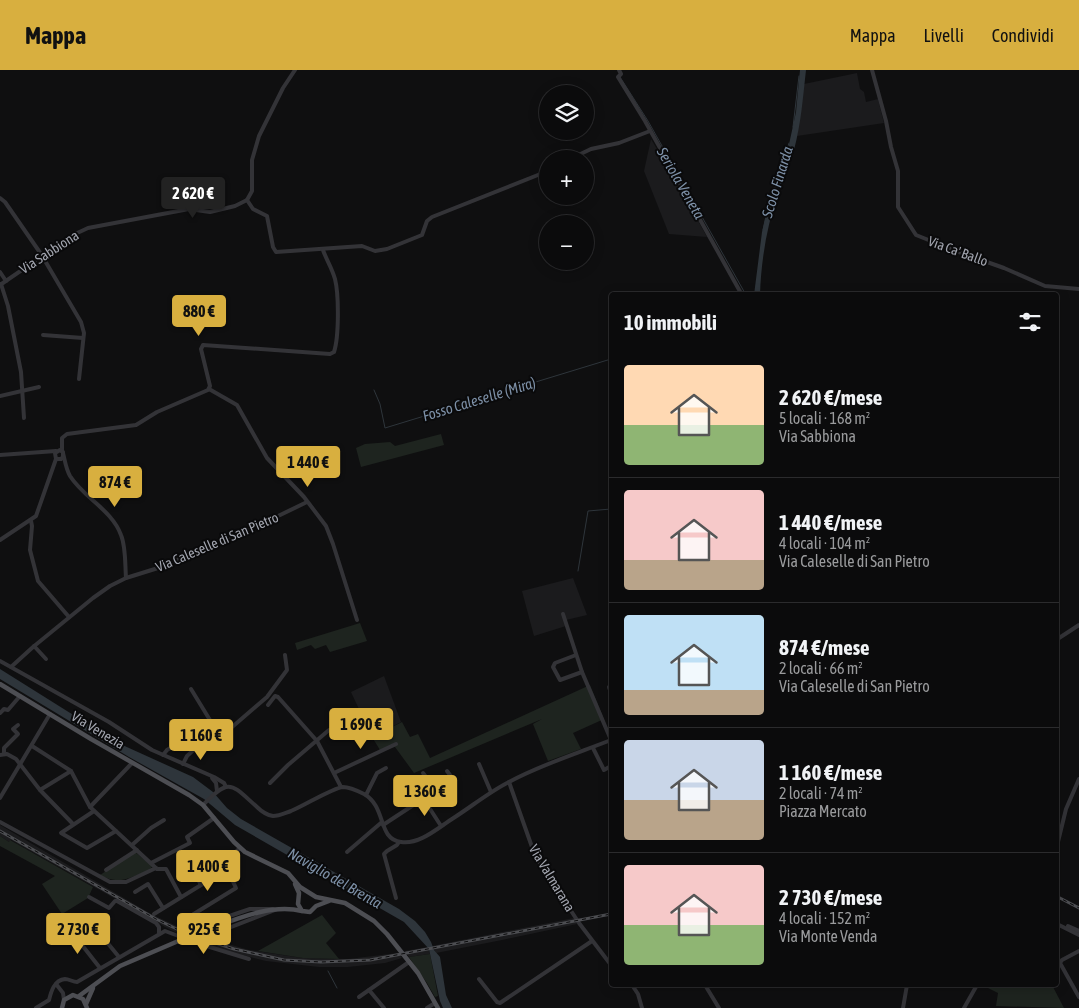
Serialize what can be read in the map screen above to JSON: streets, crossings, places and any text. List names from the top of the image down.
{
  "streets": {
    "main road": ["Via Venezia"],
    "street": [
      "Via Ca' Ballo",
      "Via Sabbiona",
      "Via Caleselle di San Pietro",
      "Via Valmarana"
    ]
  },
  "water": [
    "Scolo Finarda",
    "Seriola Veneta",
    "Fosso Caleselle (Mira)",
    "Naviglio del Brenta"
  ],
  "page": {
    "header": "Mappa",
    "nav": ["Mappa", "Livelli", "Condividi"],
    "map_buttons": ["+", "−"],
    "price": [
      "2 620 €",
      "880 €",
      "1 440 €",
      "874 €",
      "1 690 €",
      "1 160 €",
      "1 360 €",
      "1 400 €",
      "2 730 €",
      "925 €"
    ],
    "heading": "10 immobili",
    "list": [
      {
        "name": "2 620 €/mese",
        "note": "5 locali · 168 m² · Via Sabbiona"
      },
      {
        "name": "1 440 €/mese",
        "note": "4 locali · 104 m² · Via Caleselle di San Pietro"
      },
      {
        "name": "874 €/mese",
        "note": "2 locali · 66 m² · Via Caleselle di San Pietro"
      },
      {
        "name": "1 160 €/mese",
        "note": "2 locali · 74 m² · Piazza Mercato"
      },
      {
        "name": "2 730 €/mese",
        "note": "4 locali · 152 m² · Via Monte Venda"
      }
    ]
  }
}
